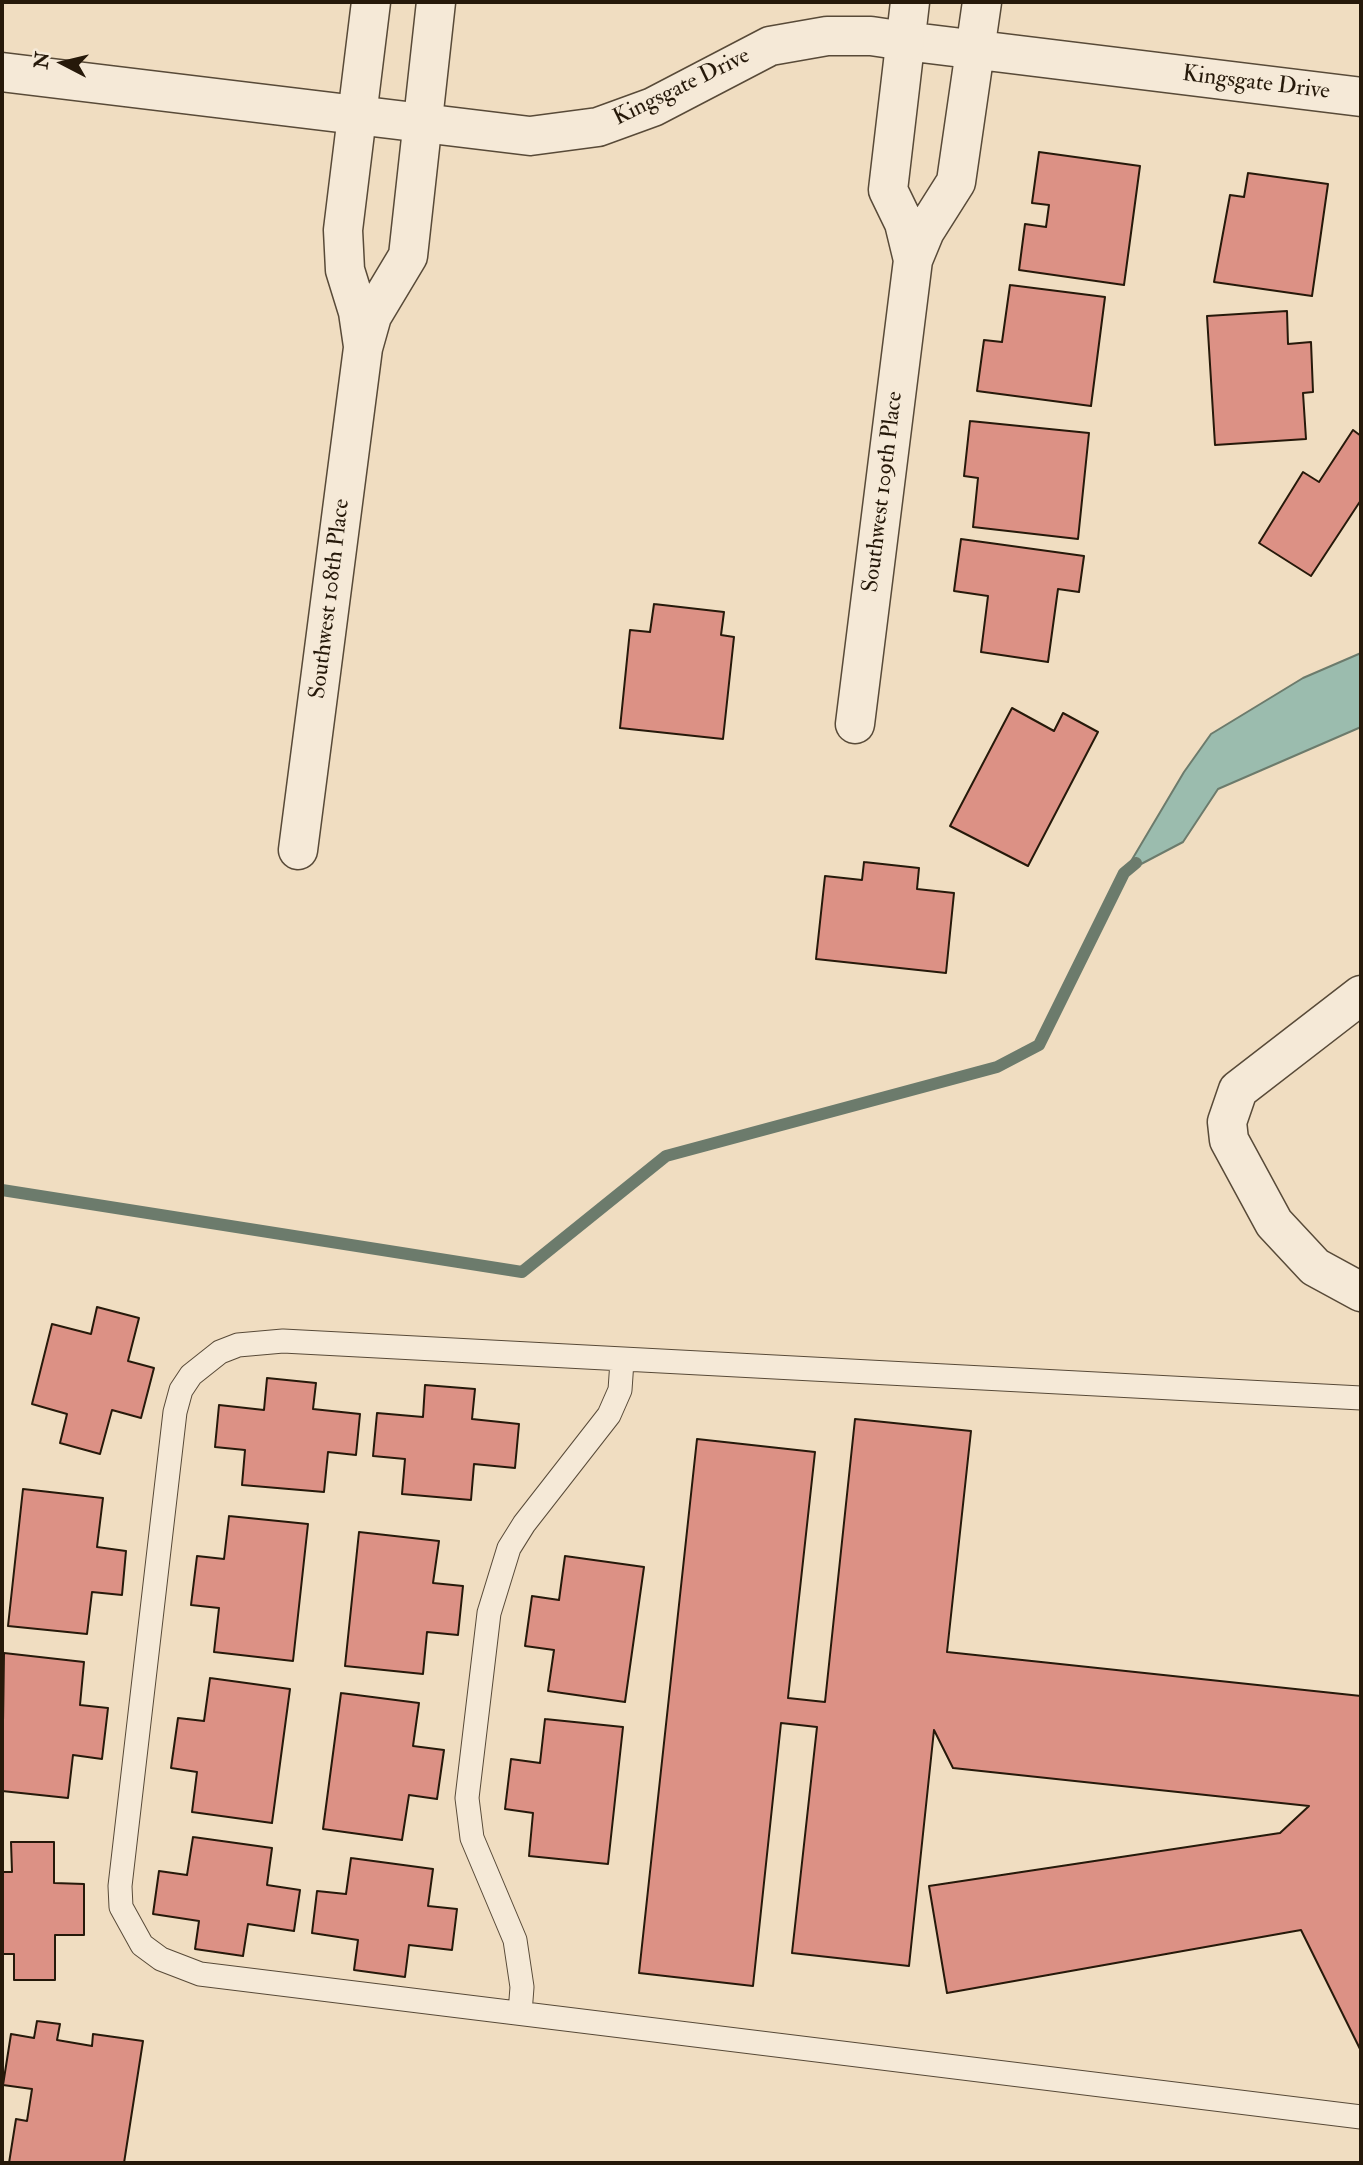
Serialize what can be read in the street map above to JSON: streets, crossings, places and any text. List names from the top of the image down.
{
  "streets": {
    "street": ["Kingsgate Drive", "Southwest 109th Place", "Southwest 108th Place"]
  },
  "crossings": [
    ["Kingsgate Drive", "Southwest 109th Place"],
    ["Kingsgate Drive", "Southwest 108th Place"]
  ],
  "north": "left"
}
